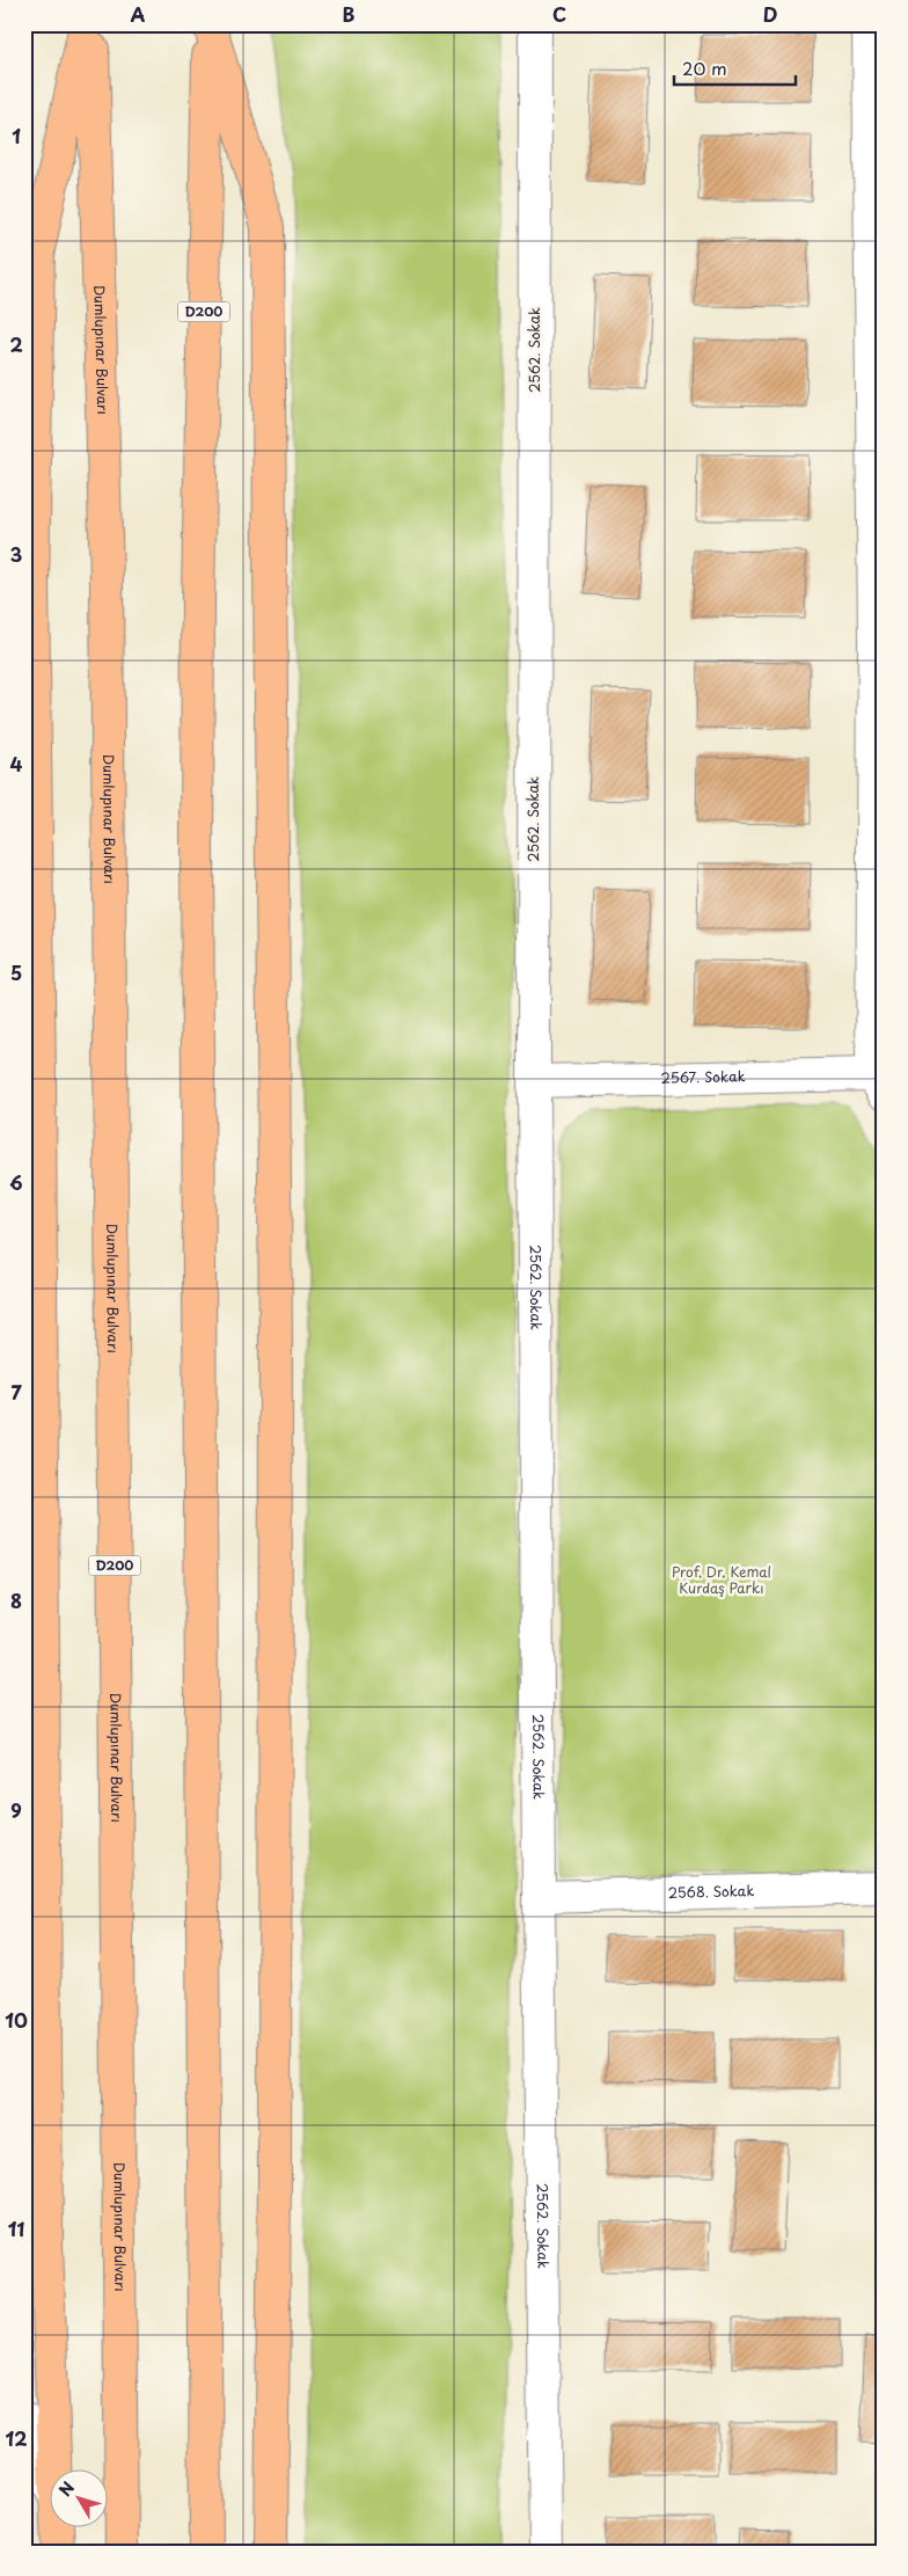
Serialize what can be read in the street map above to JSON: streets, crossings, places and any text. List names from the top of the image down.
{
  "streets": {
    "highway": ["D200", "Dumlupınar Bulvarı"],
    "street": ["2562. Sokak", "2567. Sokak", "2568. Sokak"]
  },
  "crossings": [
    ["2562. Sokak", "2567. Sokak"],
    ["2562. Sokak", "2568. Sokak"]
  ],
  "parks": ["Prof. Dr. Kemal Kurdaş Parkı"],
  "scale_bar": "20 m",
  "north": "top left",
  "grid": {
    "columns": [
      "A",
      "B",
      "C",
      "D"
    ],
    "rows": [
      "1",
      "2",
      "3",
      "4",
      "5",
      "6",
      "7",
      "8",
      "9",
      "10",
      "11",
      "12"
    ]
  }
}
